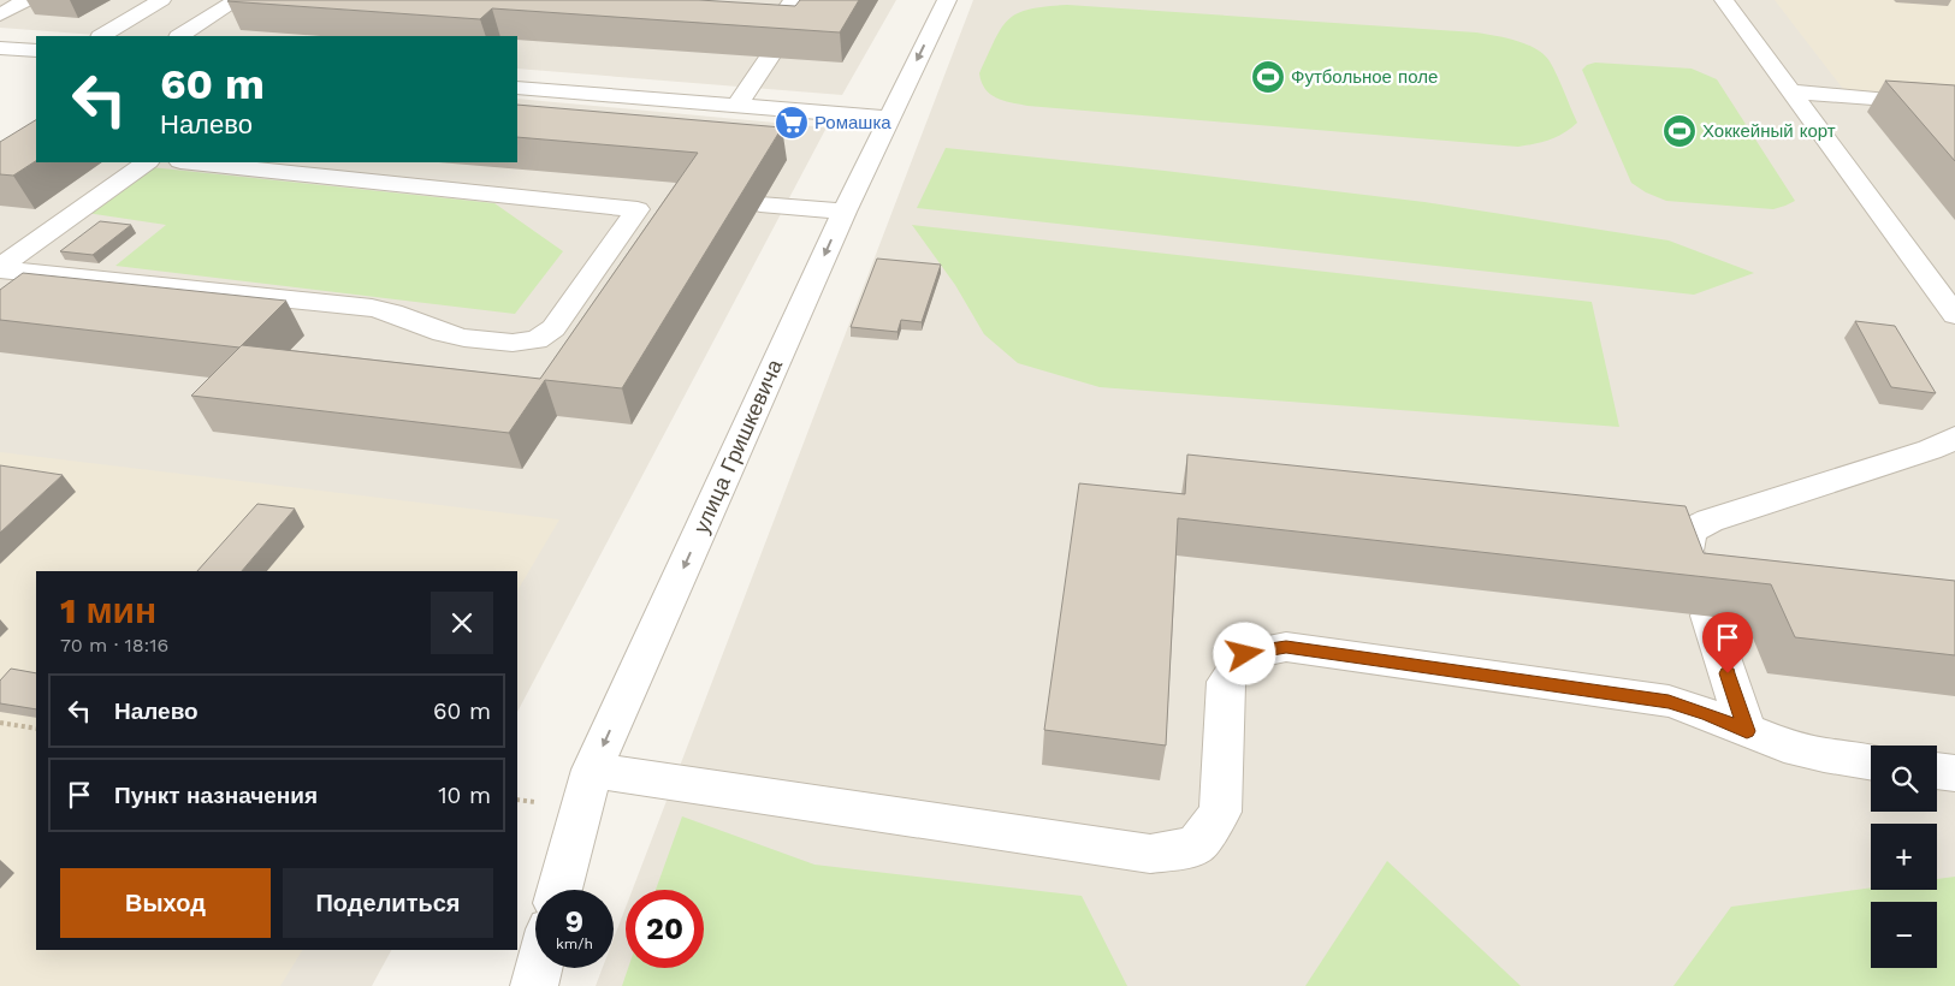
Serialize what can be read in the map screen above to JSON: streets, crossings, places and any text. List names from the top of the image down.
{
  "streets": {
    "street": ["улица Гришкевича"]
  },
  "one_way": ["улица Гришкевича"],
  "places": {
    "sports": ["Футбольное поле", "Хоккейный корт"],
    "supermarket": ["Ромашка"]
  },
  "page": {
    "turn": ["60 m", "Налево"],
    "heading": ["1 мин", "70 m · 18:16"],
    "list": [
      {
        "name": "Налево",
        "value": "60 m"
      },
      {
        "name": "Пункт назначения",
        "value": "10 m"
      }
    ],
    "map_buttons": ["+", "−"],
    "buttons": ["Выход", "Поделиться"],
    "speed": "9 km/h",
    "limit": "20"
  }
}
